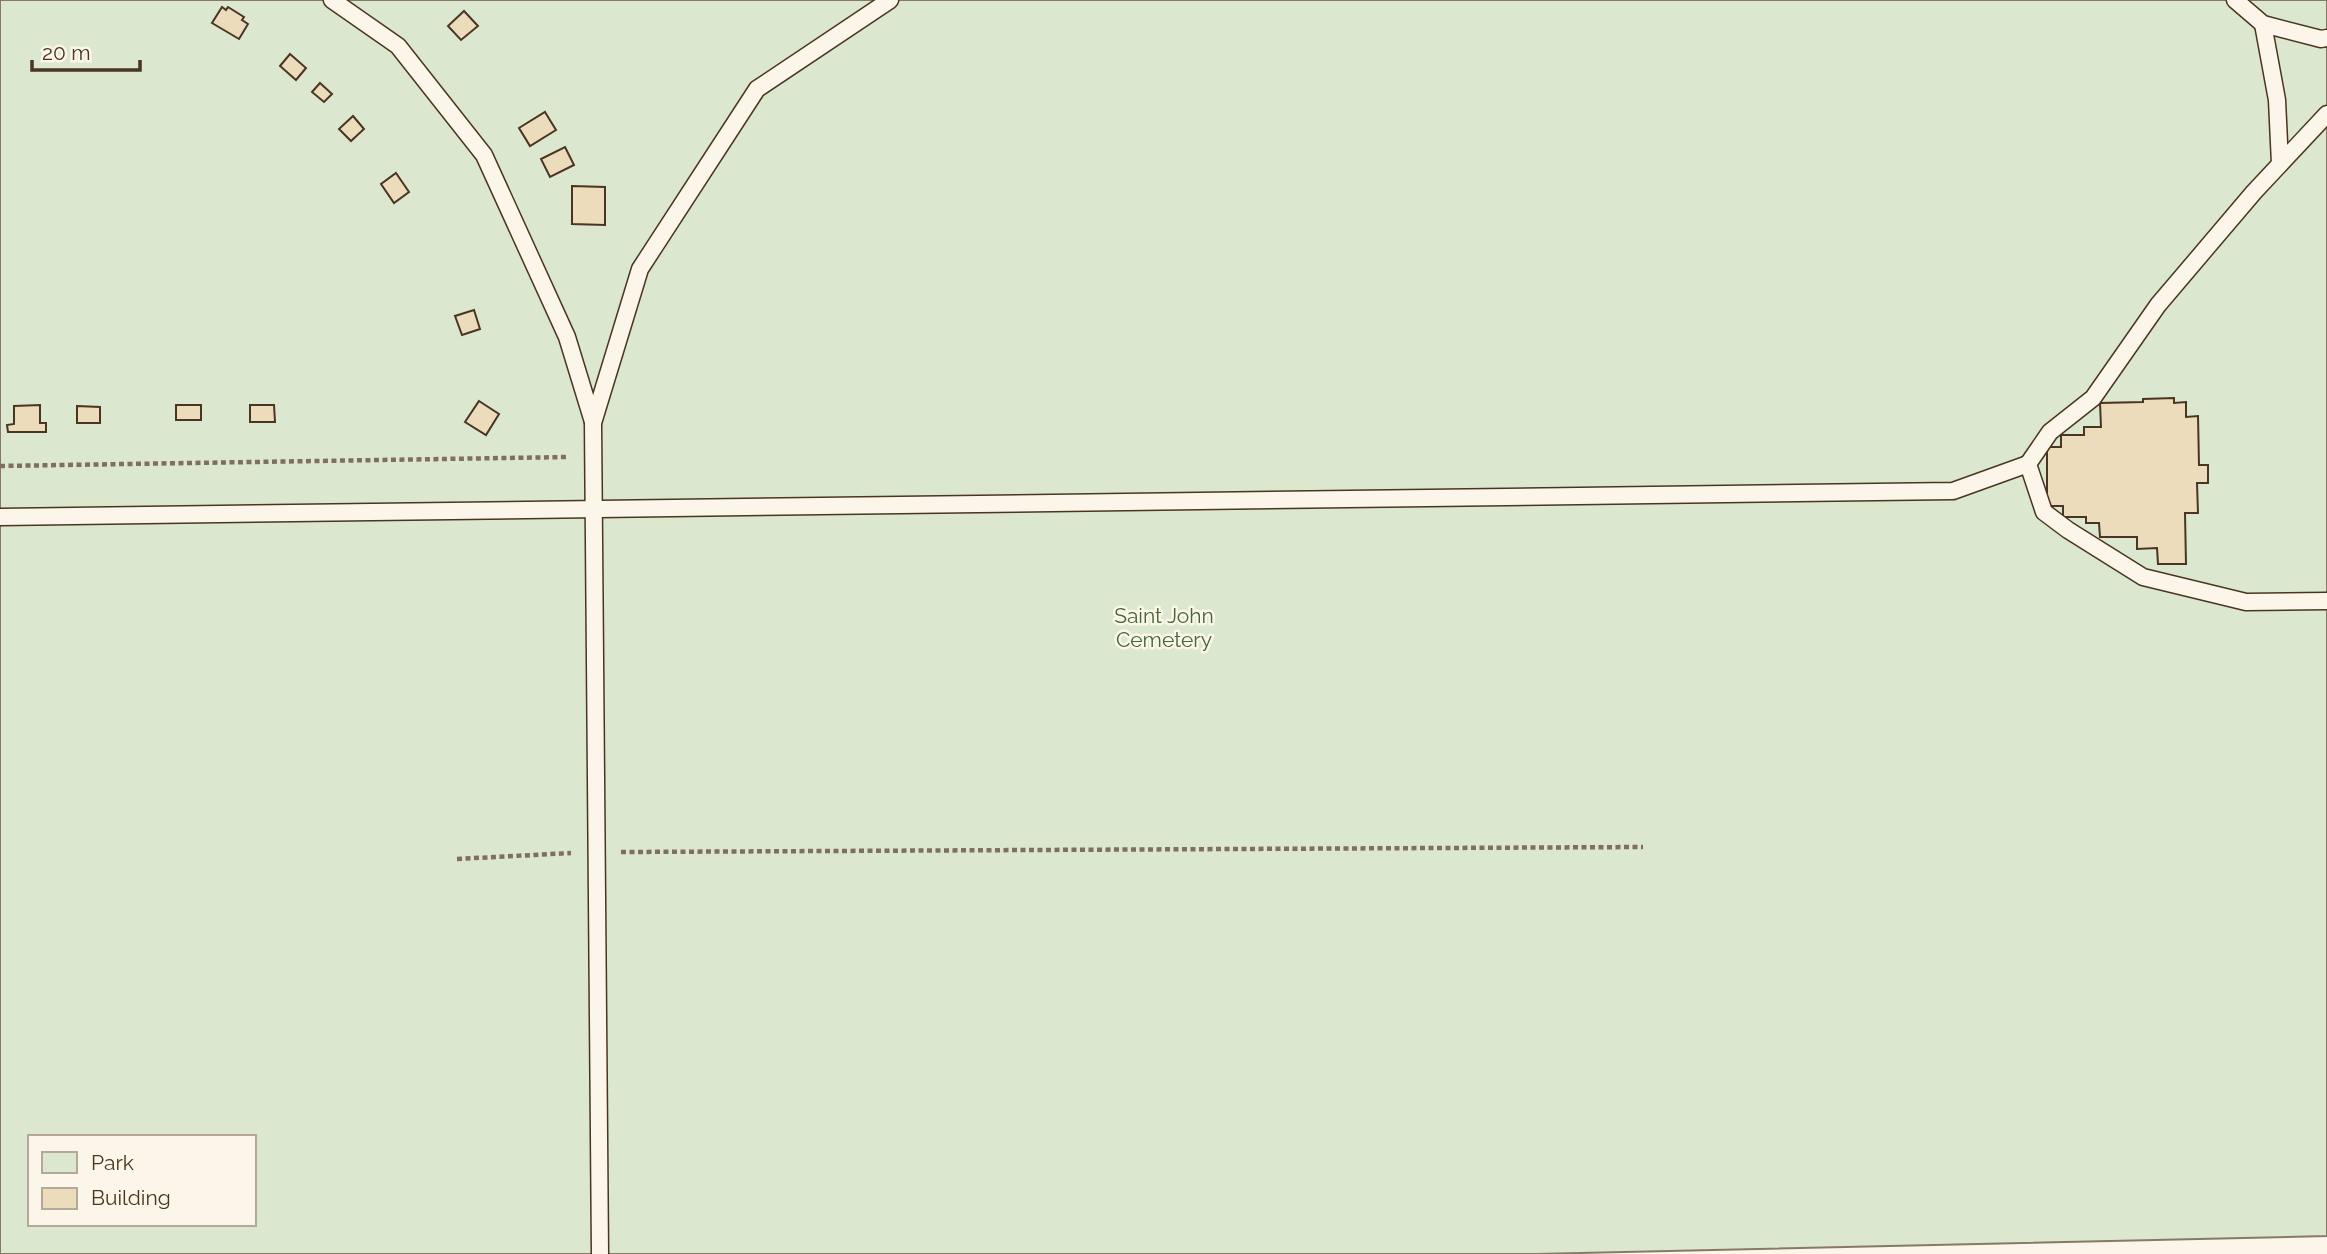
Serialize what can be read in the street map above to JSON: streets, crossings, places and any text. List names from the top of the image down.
{
  "parks": ["Saint John Cemetery"],
  "legend": ["Park", "Building"],
  "scale_bar": "20 m"
}
